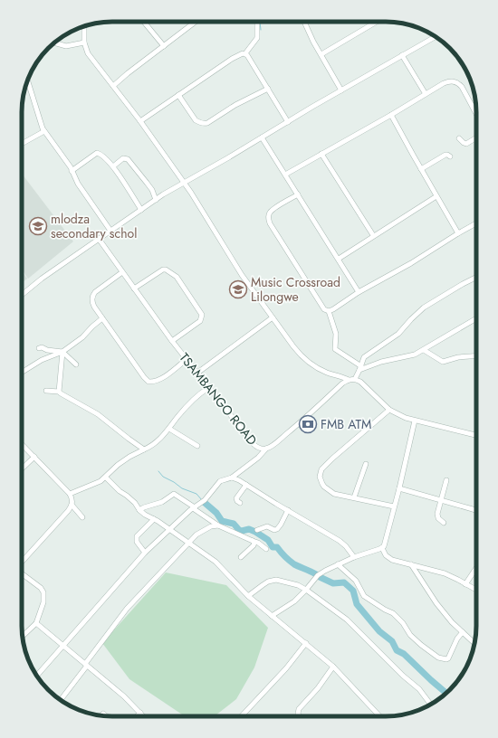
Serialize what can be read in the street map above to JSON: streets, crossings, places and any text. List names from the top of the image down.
{
  "streets": {
    "street": ["TSAMBANGO ROAD"]
  },
  "places": {
    "school or university": ["mlodza secondary schol", "Music Crossroad Lilongwe"],
    "bank": ["FMB ATM"]
  }
}
